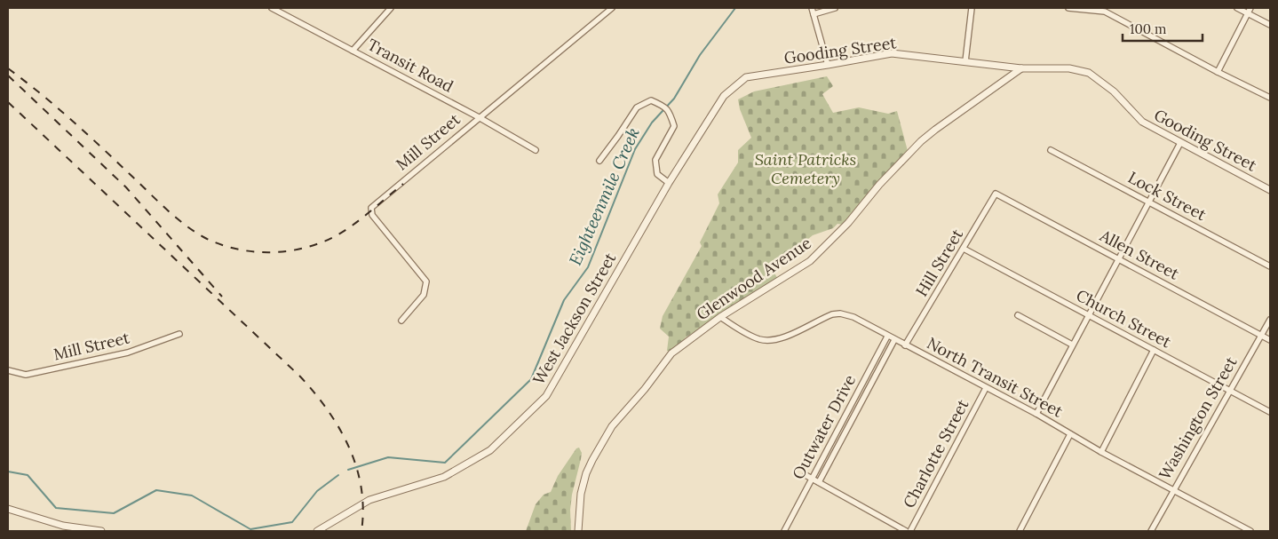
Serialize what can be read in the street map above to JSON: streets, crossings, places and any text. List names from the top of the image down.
{
  "streets": {
    "street": [
      "Gooding Street",
      "Transit Road",
      "Mill Street",
      "Lock Street",
      "Allen Street",
      "Hill Street",
      "Glenwood Avenue",
      "West Jackson Street",
      "Church Street",
      "North Transit Street",
      "Washington Street",
      "Outwater Drive",
      "Charlotte Street"
    ]
  },
  "crossings": [
    ["Gooding Street", "Glenwood Avenue"],
    ["Gooding Street", "West Jackson Street"],
    ["Transit Road", "Mill Street"],
    ["Allen Street", "Hill Street"],
    ["Allen Street", "Washington Street"],
    ["Hill Street", "Church Street"],
    ["Hill Street", "North Transit Street"],
    ["Glenwood Avenue", "North Transit Street"],
    ["Church Street", "Washington Street"],
    ["North Transit Street", "Washington Street"],
    ["North Transit Street", "Outwater Drive"],
    ["North Transit Street", "Charlotte Street"]
  ],
  "water": ["Eighteenmile Creek"],
  "parks": ["Saint Patricks Cemetery"],
  "scale_bar": "100 m"
}
